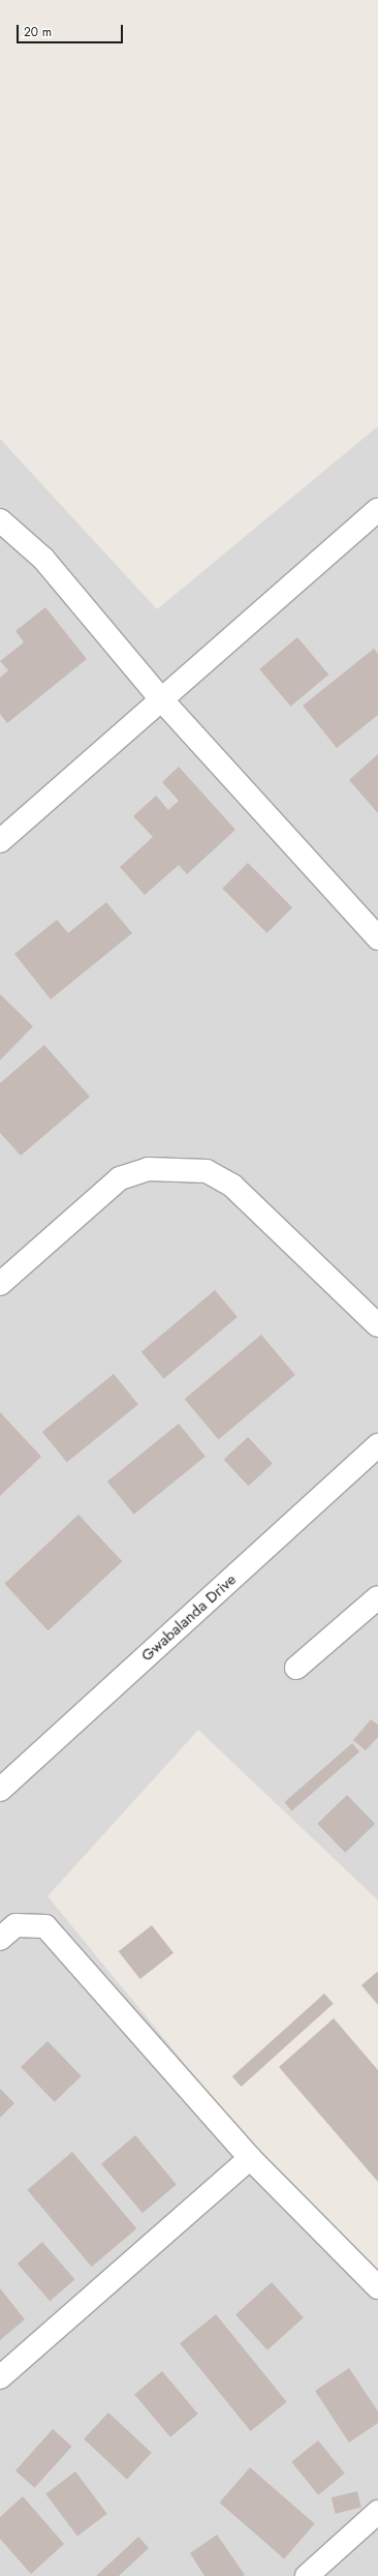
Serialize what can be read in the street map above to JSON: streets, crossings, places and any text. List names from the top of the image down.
{
  "streets": {
    "street": ["Gwabalanda Drive"]
  },
  "scale_bar": "20 m"
}
